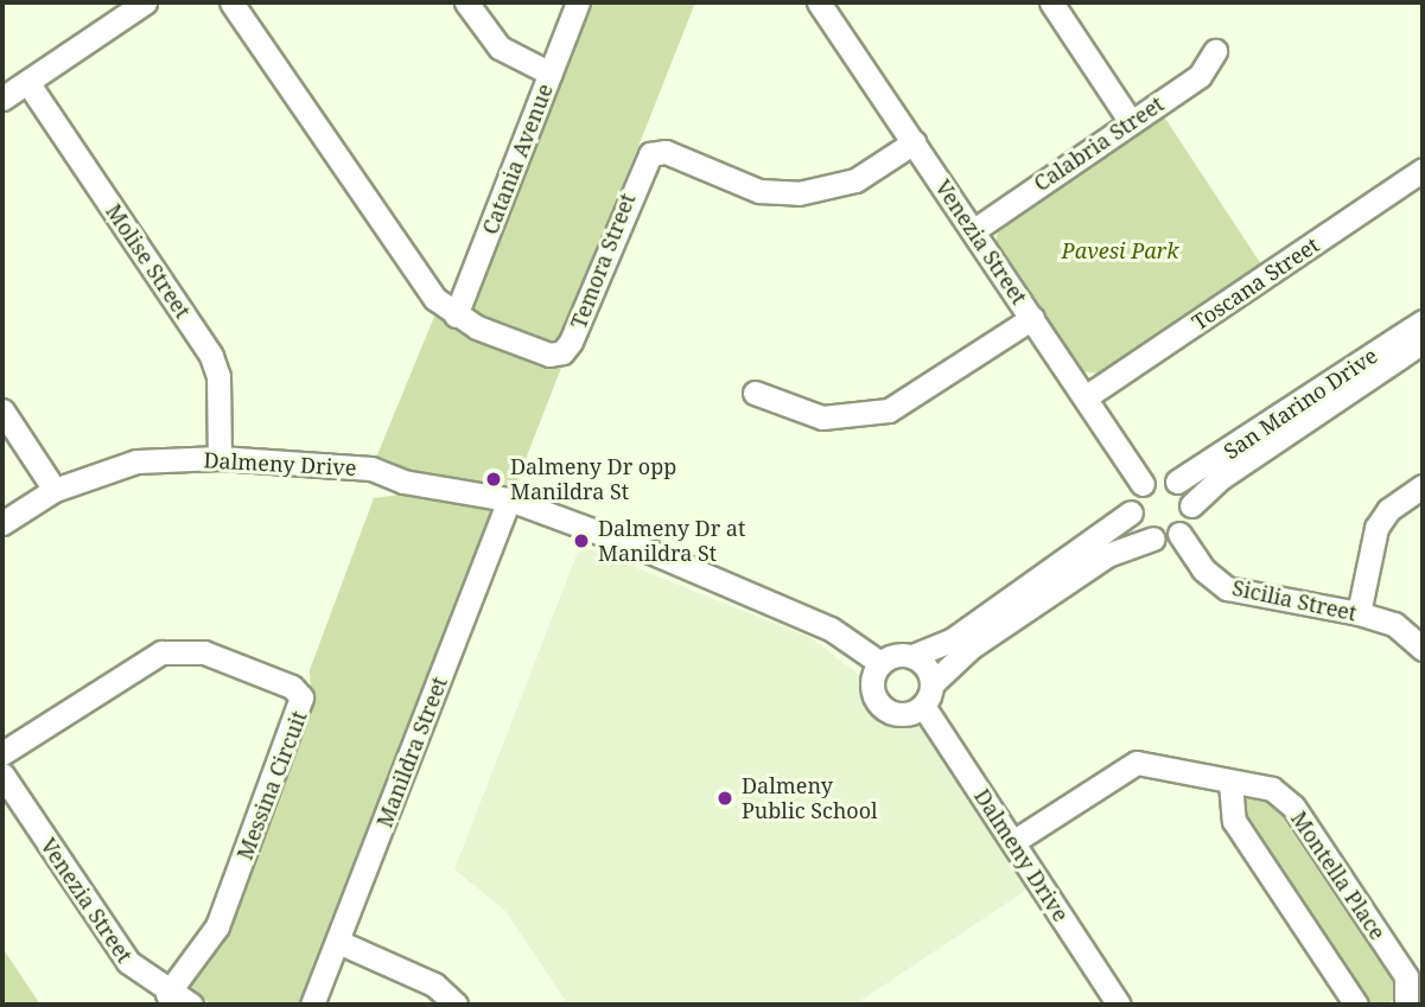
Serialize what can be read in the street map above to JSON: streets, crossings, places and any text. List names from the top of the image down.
{
  "streets": {
    "street": [
      "Calabria Street",
      "Catania Avenue",
      "Venezia Street",
      "Molise Street",
      "Temora Street",
      "Toscana Street",
      "San Marino Drive",
      "Dalmeny Drive",
      "Sicilia Street",
      "Manildra Street",
      "Messina Circuit",
      "Montella Place"
    ]
  },
  "crossings": [
    ["Calabria Street", "Venezia Street"],
    ["Catania Avenue", "Temora Street"],
    ["Venezia Street", "Temora Street"],
    ["Venezia Street", "Toscana Street"],
    ["Venezia Street", "San Marino Drive"],
    ["Venezia Street", "Sicilia Street"],
    ["Venezia Street", "Messina Circuit"],
    ["Molise Street", "Dalmeny Drive"],
    ["San Marino Drive", "Sicilia Street"],
    ["Dalmeny Drive", "Manildra Street"],
    ["Dalmeny Drive", "Montella Place"]
  ],
  "parks": ["Pavesi Park"],
  "places": ["Dalmeny Dr opp Manildra St", "Dalmeny Dr at Manildra St", "Dalmeny Public School"]
}
